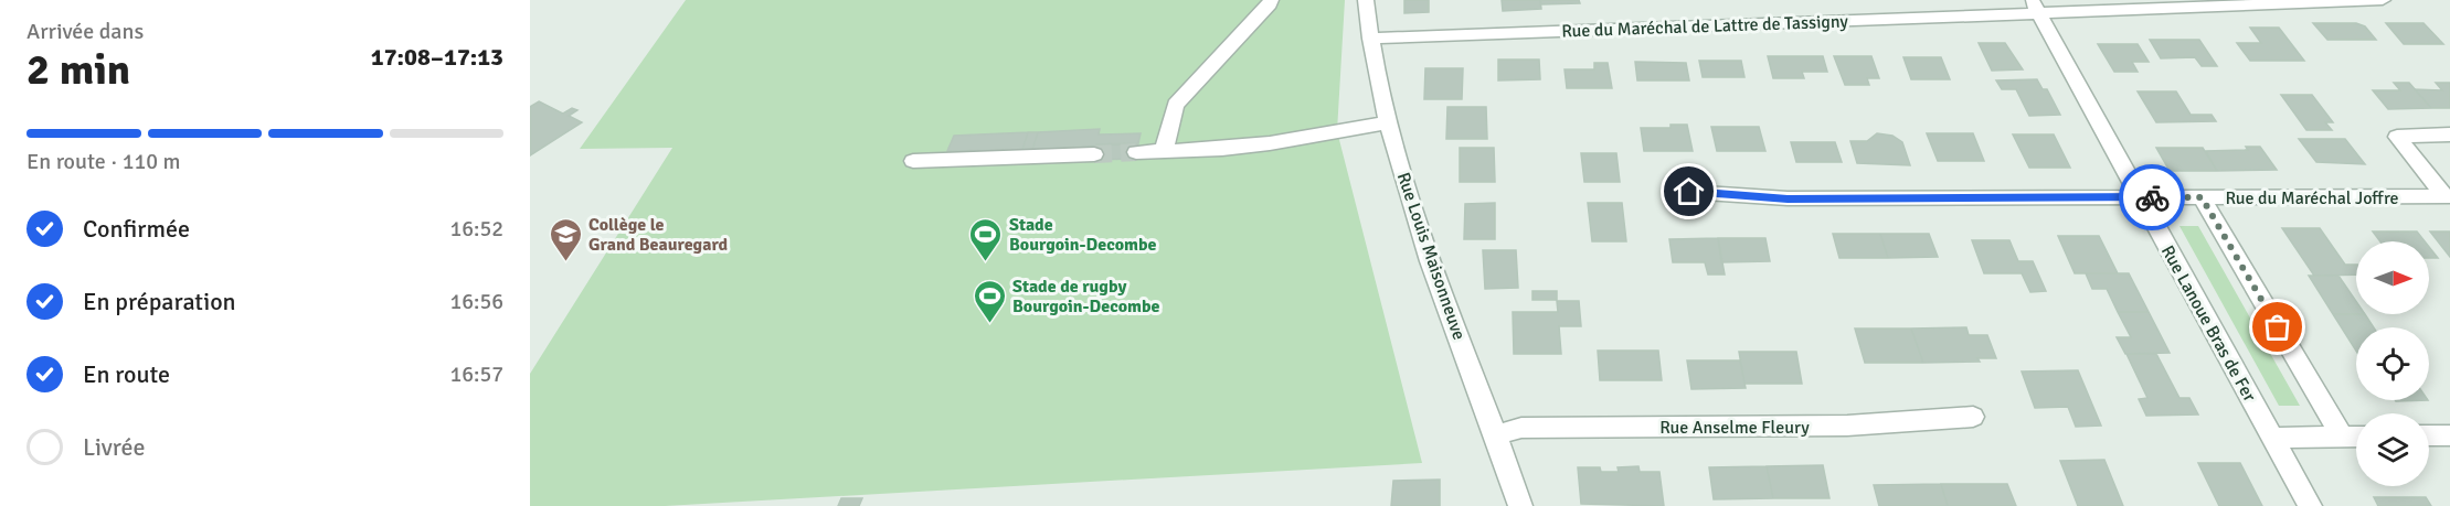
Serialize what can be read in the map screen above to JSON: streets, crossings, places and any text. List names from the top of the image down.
{
  "streets": {
    "street": [
      "Rue du Maréchal de Lattre de Tassigny",
      "Rue du Maréchal Joffre",
      "Rue Louis Maisonneuve",
      "Rue Lanoue Bras de Fer",
      "Rue Anselme Fleury"
    ]
  },
  "crossings": [
    ["Rue du Maréchal de Lattre de Tassigny", "Rue Louis Maisonneuve"],
    ["Rue du Maréchal de Lattre de Tassigny", "Rue Lanoue Bras de Fer"],
    ["Rue du Maréchal Joffre", "Rue Lanoue Bras de Fer"],
    ["Rue Louis Maisonneuve", "Rue Anselme Fleury"]
  ],
  "places": {
    "school or university": ["Collège le Grand Beauregard"],
    "sports": ["Stade Bourgoin-Decombe", "Stade de rugby Bourgoin-Decombe"]
  },
  "north": "right",
  "page": {
    "heading": ["2 min", "Arrivée dans", "17:08–17:13"],
    "bar": "En route · 110 m",
    "list": [
      ["Confirmée", "16:52"],
      ["En préparation", "16:56"],
      ["En route", "16:57"],
      "Livrée"
    ]
  }
}
